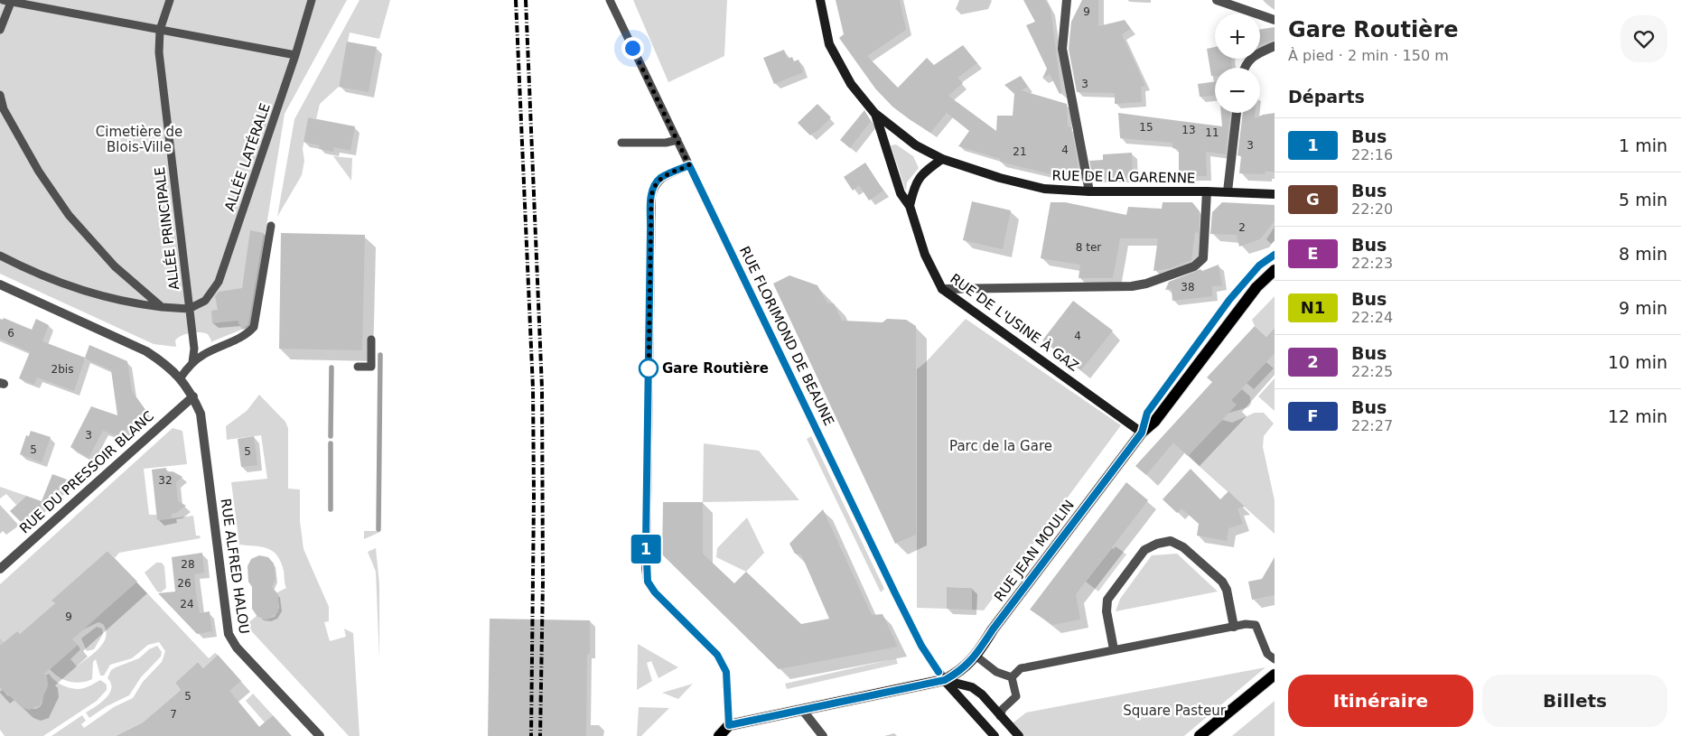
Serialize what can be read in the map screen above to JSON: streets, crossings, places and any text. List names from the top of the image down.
{
  "streets": {
    "main road": ["RUE JEAN MOULIN"],
    "street": [
      "RUE DE LA GARENNE",
      "RUE DE L'USINE À GAZ",
      "RUE FLORIMOND DE BEAUNE",
      "RUE DU PRESSOIR BLANC",
      "RUE ALFRED HALOU"
    ],
    "lane": ["ALLÉE LATÉRALE", "ALLÉE PRINCIPALE"]
  },
  "crossings": [
    ["ALLÉE LATÉRALE", "ALLÉE PRINCIPALE"],
    ["RUE DE LA GARENNE", "RUE DE L'USINE À GAZ"],
    ["RUE DE L'USINE À GAZ", "RUE JEAN MOULIN"],
    ["RUE FLORIMOND DE BEAUNE", "RUE JEAN MOULIN"],
    ["RUE DU PRESSOIR BLANC", "RUE ALFRED HALOU"]
  ],
  "parks": ["Cimetière de Blois-Ville", "Parc de la Gare", "Square Pasteur"],
  "places": ["Gare Routière"],
  "lines": ["bus line 1"],
  "house_numbers": [
    "9",
    "3",
    "15",
    "13",
    "11",
    "3",
    "4",
    "21",
    "2",
    "8 ter",
    "38",
    "6",
    "4",
    "2bis",
    "3",
    "5",
    "5",
    "32",
    "28",
    "26",
    "24",
    "9",
    "5",
    "7"
  ],
  "page": {
    "on_map": "1",
    "heading": [
      ["Gare Routière", "À pied · 2 min · 150 m"],
      "Départs"
    ],
    "map_buttons": ["+", "−"],
    "list": [
      {
        "mark": "1",
        "name": "Bus",
        "note": "22:16",
        "value": "1 min"
      },
      {
        "mark": "G",
        "name": "Bus",
        "note": "22:20",
        "value": "5 min"
      },
      {
        "mark": "E",
        "name": "Bus",
        "note": "22:23",
        "value": "8 min"
      },
      {
        "mark": "N1",
        "name": "Bus",
        "note": "22:24",
        "value": "9 min"
      },
      {
        "mark": "2",
        "name": "Bus",
        "note": "22:25",
        "value": "10 min"
      },
      {
        "mark": "F",
        "name": "Bus",
        "note": "22:27",
        "value": "12 min"
      }
    ],
    "buttons": ["Itinéraire", "Billets"]
  }
}
